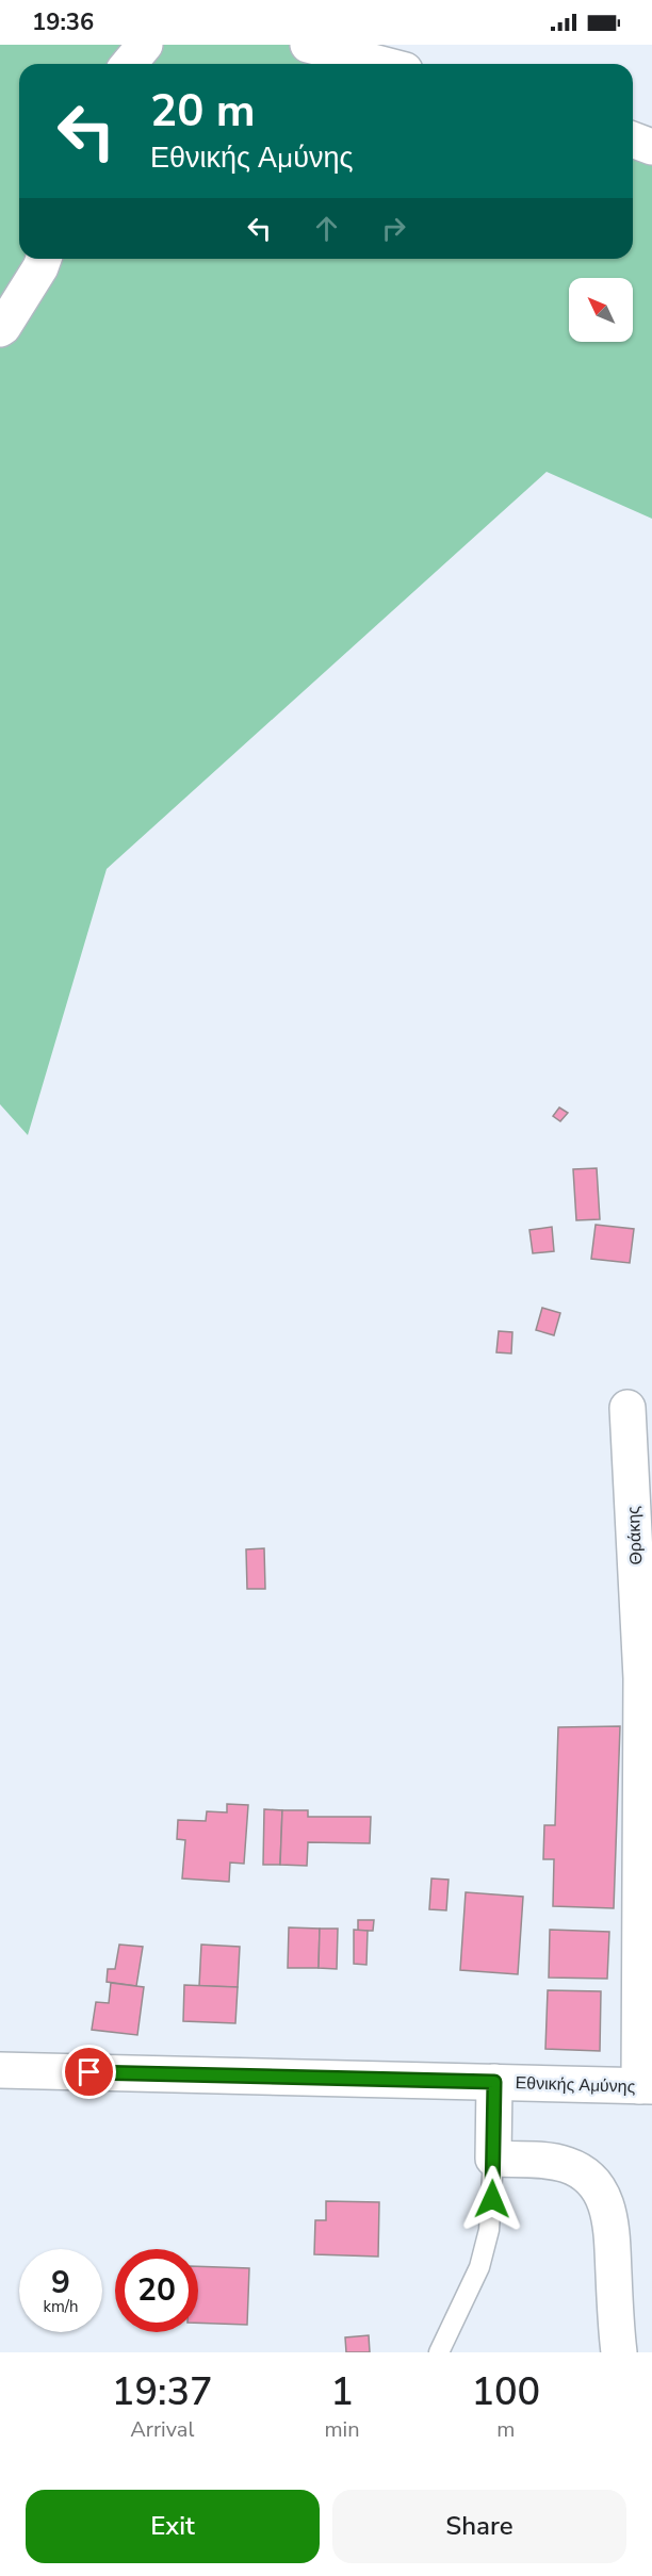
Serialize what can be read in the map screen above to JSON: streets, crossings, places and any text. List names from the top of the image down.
{
  "streets": {
    "street": ["Θράκης", "Εθνικής Αμύνης"]
  },
  "crossings": [
    ["Θράκης", "Εθνικής Αμύνης"]
  ],
  "north": "top left",
  "page": {
    "status": "19:36",
    "turn": ["20 m", "Εθνικής Αμύνης"],
    "speed": "9 km/h",
    "limit": "20",
    "eta": [
      "19:37",
      "Arrival",
      "1",
      "min",
      "100",
      "m"
    ],
    "buttons": ["Exit", "Share"]
  }
}
